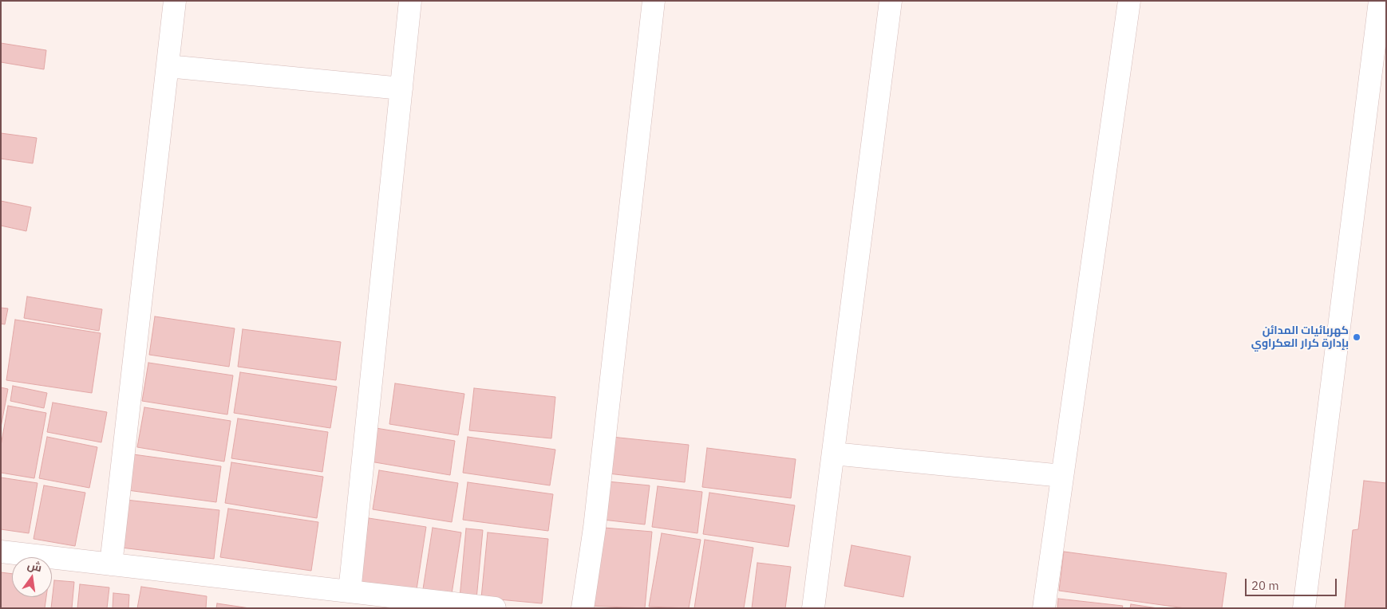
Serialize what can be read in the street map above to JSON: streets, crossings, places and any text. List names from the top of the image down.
{
  "places": ["كهربائيات المدائن بإدارة كرار العكراوي"],
  "scale_bar": "20 m",
  "north": "top"
}
